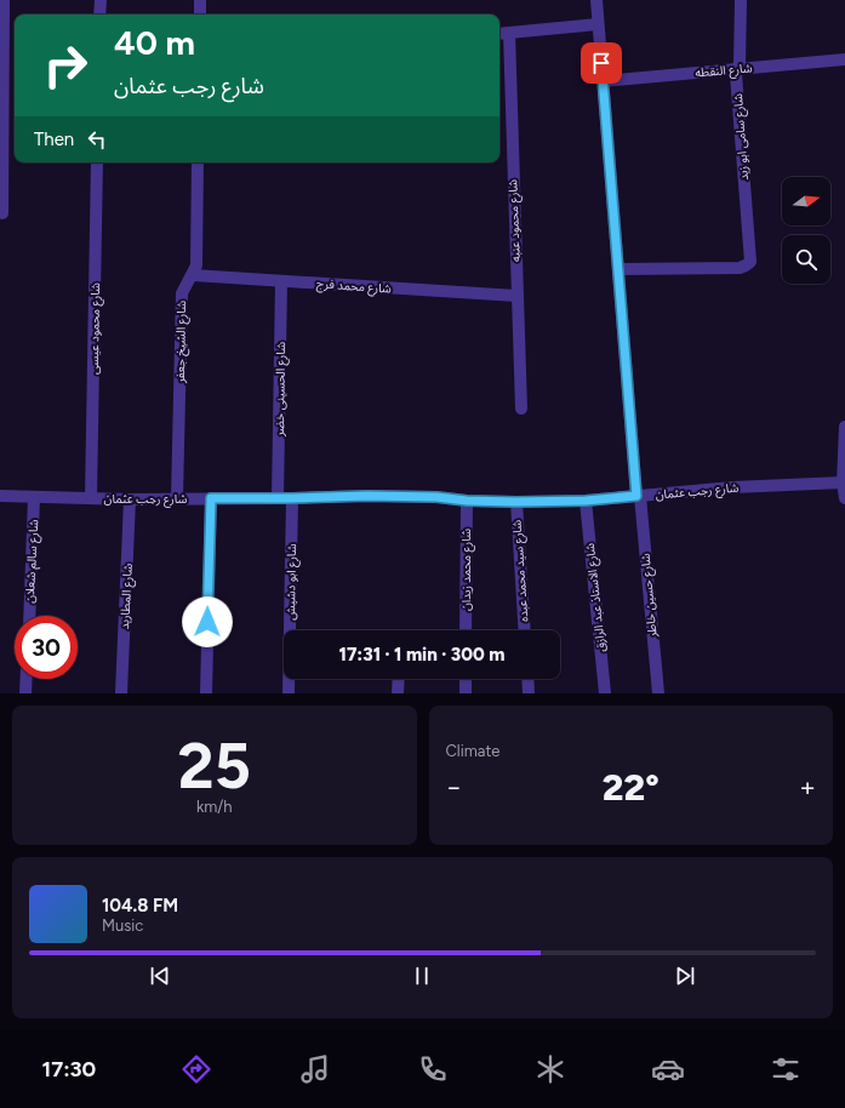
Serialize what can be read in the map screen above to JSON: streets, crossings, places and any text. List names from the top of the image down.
{
  "streets": {
    "street": [
      "شارع النقطه",
      "شارع سامى ابو زيد",
      "شارع محمود عنبه",
      "شارع محمد فرج",
      "شارع محمود عيسى",
      "شارع الشيخ جعفر",
      "شارع الحسينى خضر",
      "شارع رجب عثمان",
      "شارع سالم شعلان",
      "شارع محمد زيدان",
      "شارع سيد محمد عبده",
      "شارع ابو دشيش",
      "شارع حسين خاطر",
      "شارع المطاريد",
      "شارع الاستاذ عبد الرازق"
    ]
  },
  "crossings": [
    ["شارع النقطه", "شارع سامى ابو زيد"],
    ["شارع النقطه", "شارع حسين خاطر"],
    ["شارع سامى ابو زيد", "شارع حسين خاطر"],
    ["شارع محمود عنبه", "شارع محمد فرج"],
    ["شارع محمد فرج", "شارع الشيخ جعفر"],
    ["شارع محمد فرج", "شارع الحسينى خضر"],
    ["شارع محمود عيسى", "شارع رجب عثمان"],
    ["شارع الشيخ جعفر", "شارع رجب عثمان"],
    ["شارع الحسينى خضر", "شارع رجب عثمان"],
    ["شارع رجب عثمان", "شارع سالم شعلان"],
    ["شارع رجب عثمان", "شارع محمد زيدان"],
    ["شارع رجب عثمان", "شارع سيد محمد عبده"],
    ["شارع رجب عثمان", "شارع ابو دشيش"],
    ["شارع رجب عثمان", "شارع حسين خاطر"],
    ["شارع رجب عثمان", "شارع المطاريد"],
    ["شارع رجب عثمان", "شارع الاستاذ عبد الرازق"]
  ],
  "north": "right",
  "page": {
    "turn": ["40 m", "شارع رجب عثمان"],
    "then": "Then",
    "limit": "30",
    "trip": "17:31 · 1 min · 300 m",
    "tile": [
      ["25", "km/h"],
      "Climate"
    ],
    "heat": ["−", "22°", "+"],
    "song": ["104.8 FM", "Music"],
    "tabs": "17:30"
  }
}
